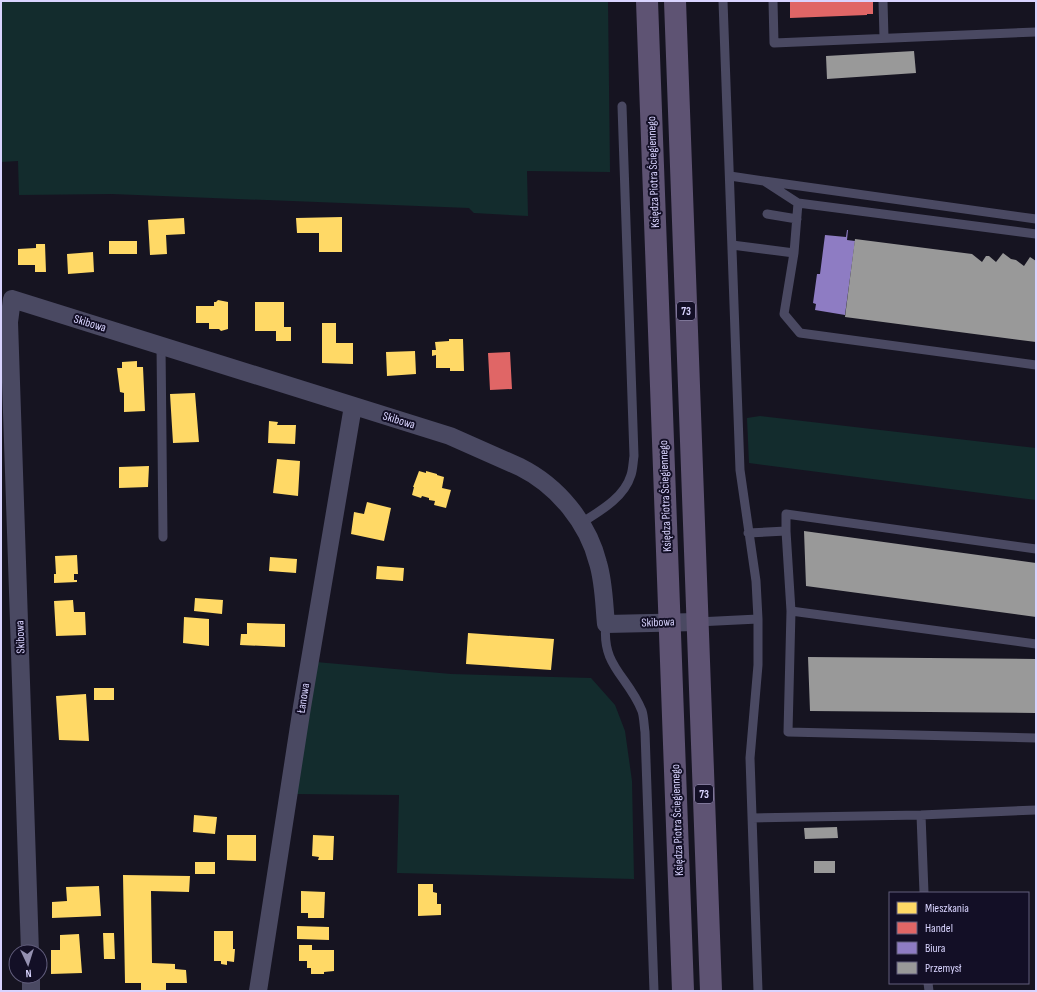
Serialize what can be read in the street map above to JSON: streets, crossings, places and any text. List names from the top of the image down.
{
  "streets": {
    "main road": ["Księdza Piotra Ściegiennego", "73"],
    "street": ["Skibowa", "Łanowa"]
  },
  "crossings": [
    ["Księdza Piotra Ściegiennego", "Skibowa"],
    ["73", "Skibowa"],
    ["Skibowa", "Łanowa"]
  ],
  "legend": [
    "Mieszkania",
    "Handel",
    "Biura",
    "Przemysł"
  ],
  "north": "bottom"
}
